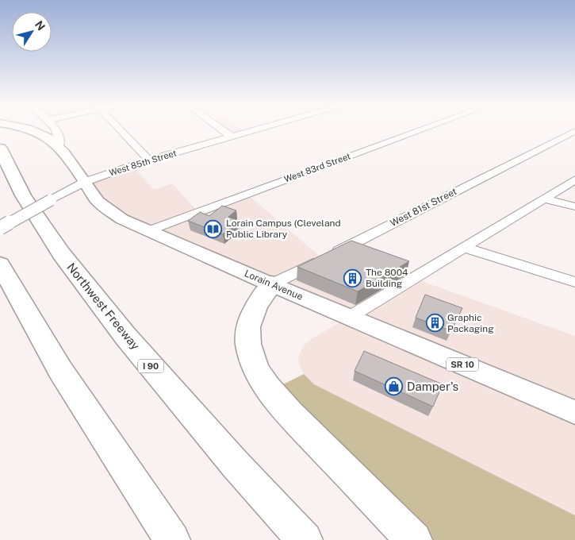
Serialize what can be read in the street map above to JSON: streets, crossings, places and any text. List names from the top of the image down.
{
  "streets": {
    "highway": ["Northwest Freeway", "I 90"],
    "main road": ["Lorain Avenue", "SR 10"],
    "street": ["West 85th Street", "West 83rd Street", "West 81st Street"]
  },
  "crossings": [
    ["West 85th Street", "Lorain Avenue"],
    ["West 83rd Street", "Lorain Avenue"],
    ["West 81st Street", "Lorain Avenue"]
  ],
  "places": {
    "library": ["Lorain Campus (Cleveland Public Library"],
    "building": ["The 8004 Building", "Graphic Packaging"],
    "shop": ["Damper's"]
  },
  "north": "top right"
}
